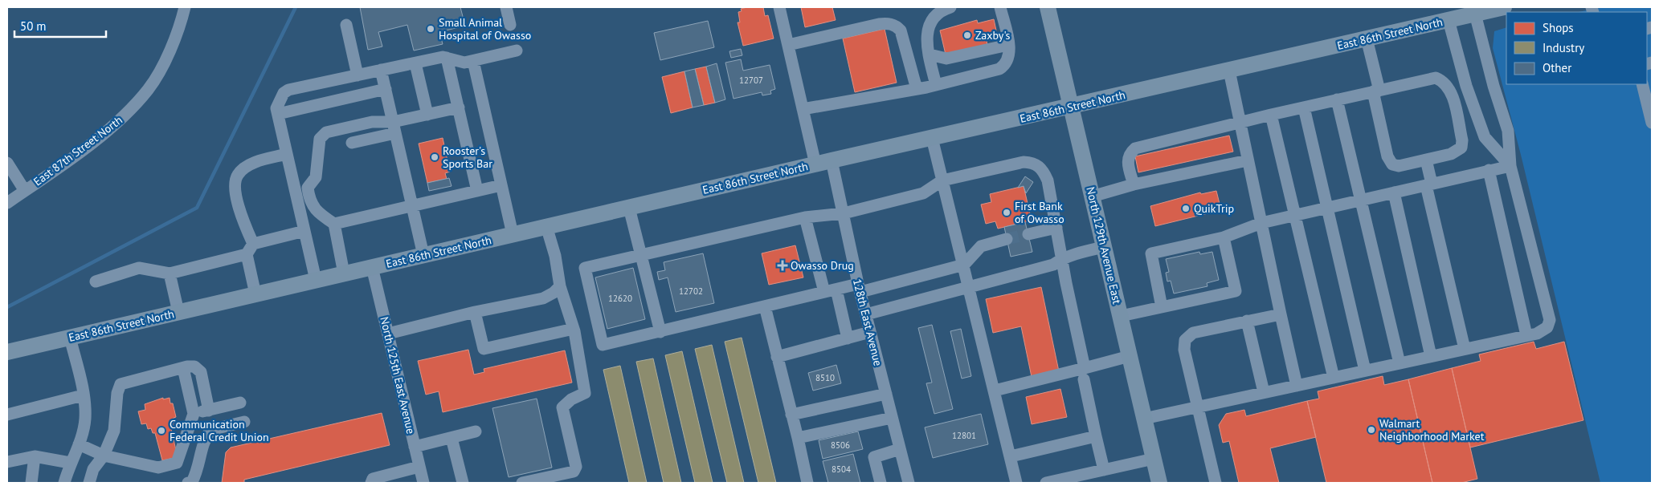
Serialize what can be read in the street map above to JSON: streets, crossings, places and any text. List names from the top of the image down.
{
  "streets": {
    "main road": ["East 86th Street North", "North 129th Avenue East"],
    "street": ["East 87th Street North", "128th East Avenue", "North 125th East Avenue"]
  },
  "crossings": [
    ["East 86th Street North", "North 129th Avenue East"],
    ["East 86th Street North", "128th East Avenue"],
    ["East 86th Street North", "North 125th East Avenue"]
  ],
  "places": {
    "other": [
      "Small Animal Hospital of Owasso",
      "Zaxby's",
      "Rooster's Sports Bar",
      "QuikTrip",
      "First Bank of Owasso",
      "Walmart Neighborhood Market",
      "Communication Federal Credit Union"
    ],
    "health": ["Owasso Drug"]
  },
  "house_numbers": [
    "12707",
    "12702",
    "12620",
    "8510",
    "12801",
    "8506",
    "8504"
  ],
  "legend": ["Shops", "Industry", "Other"],
  "scale_bar": "50 m"
}
